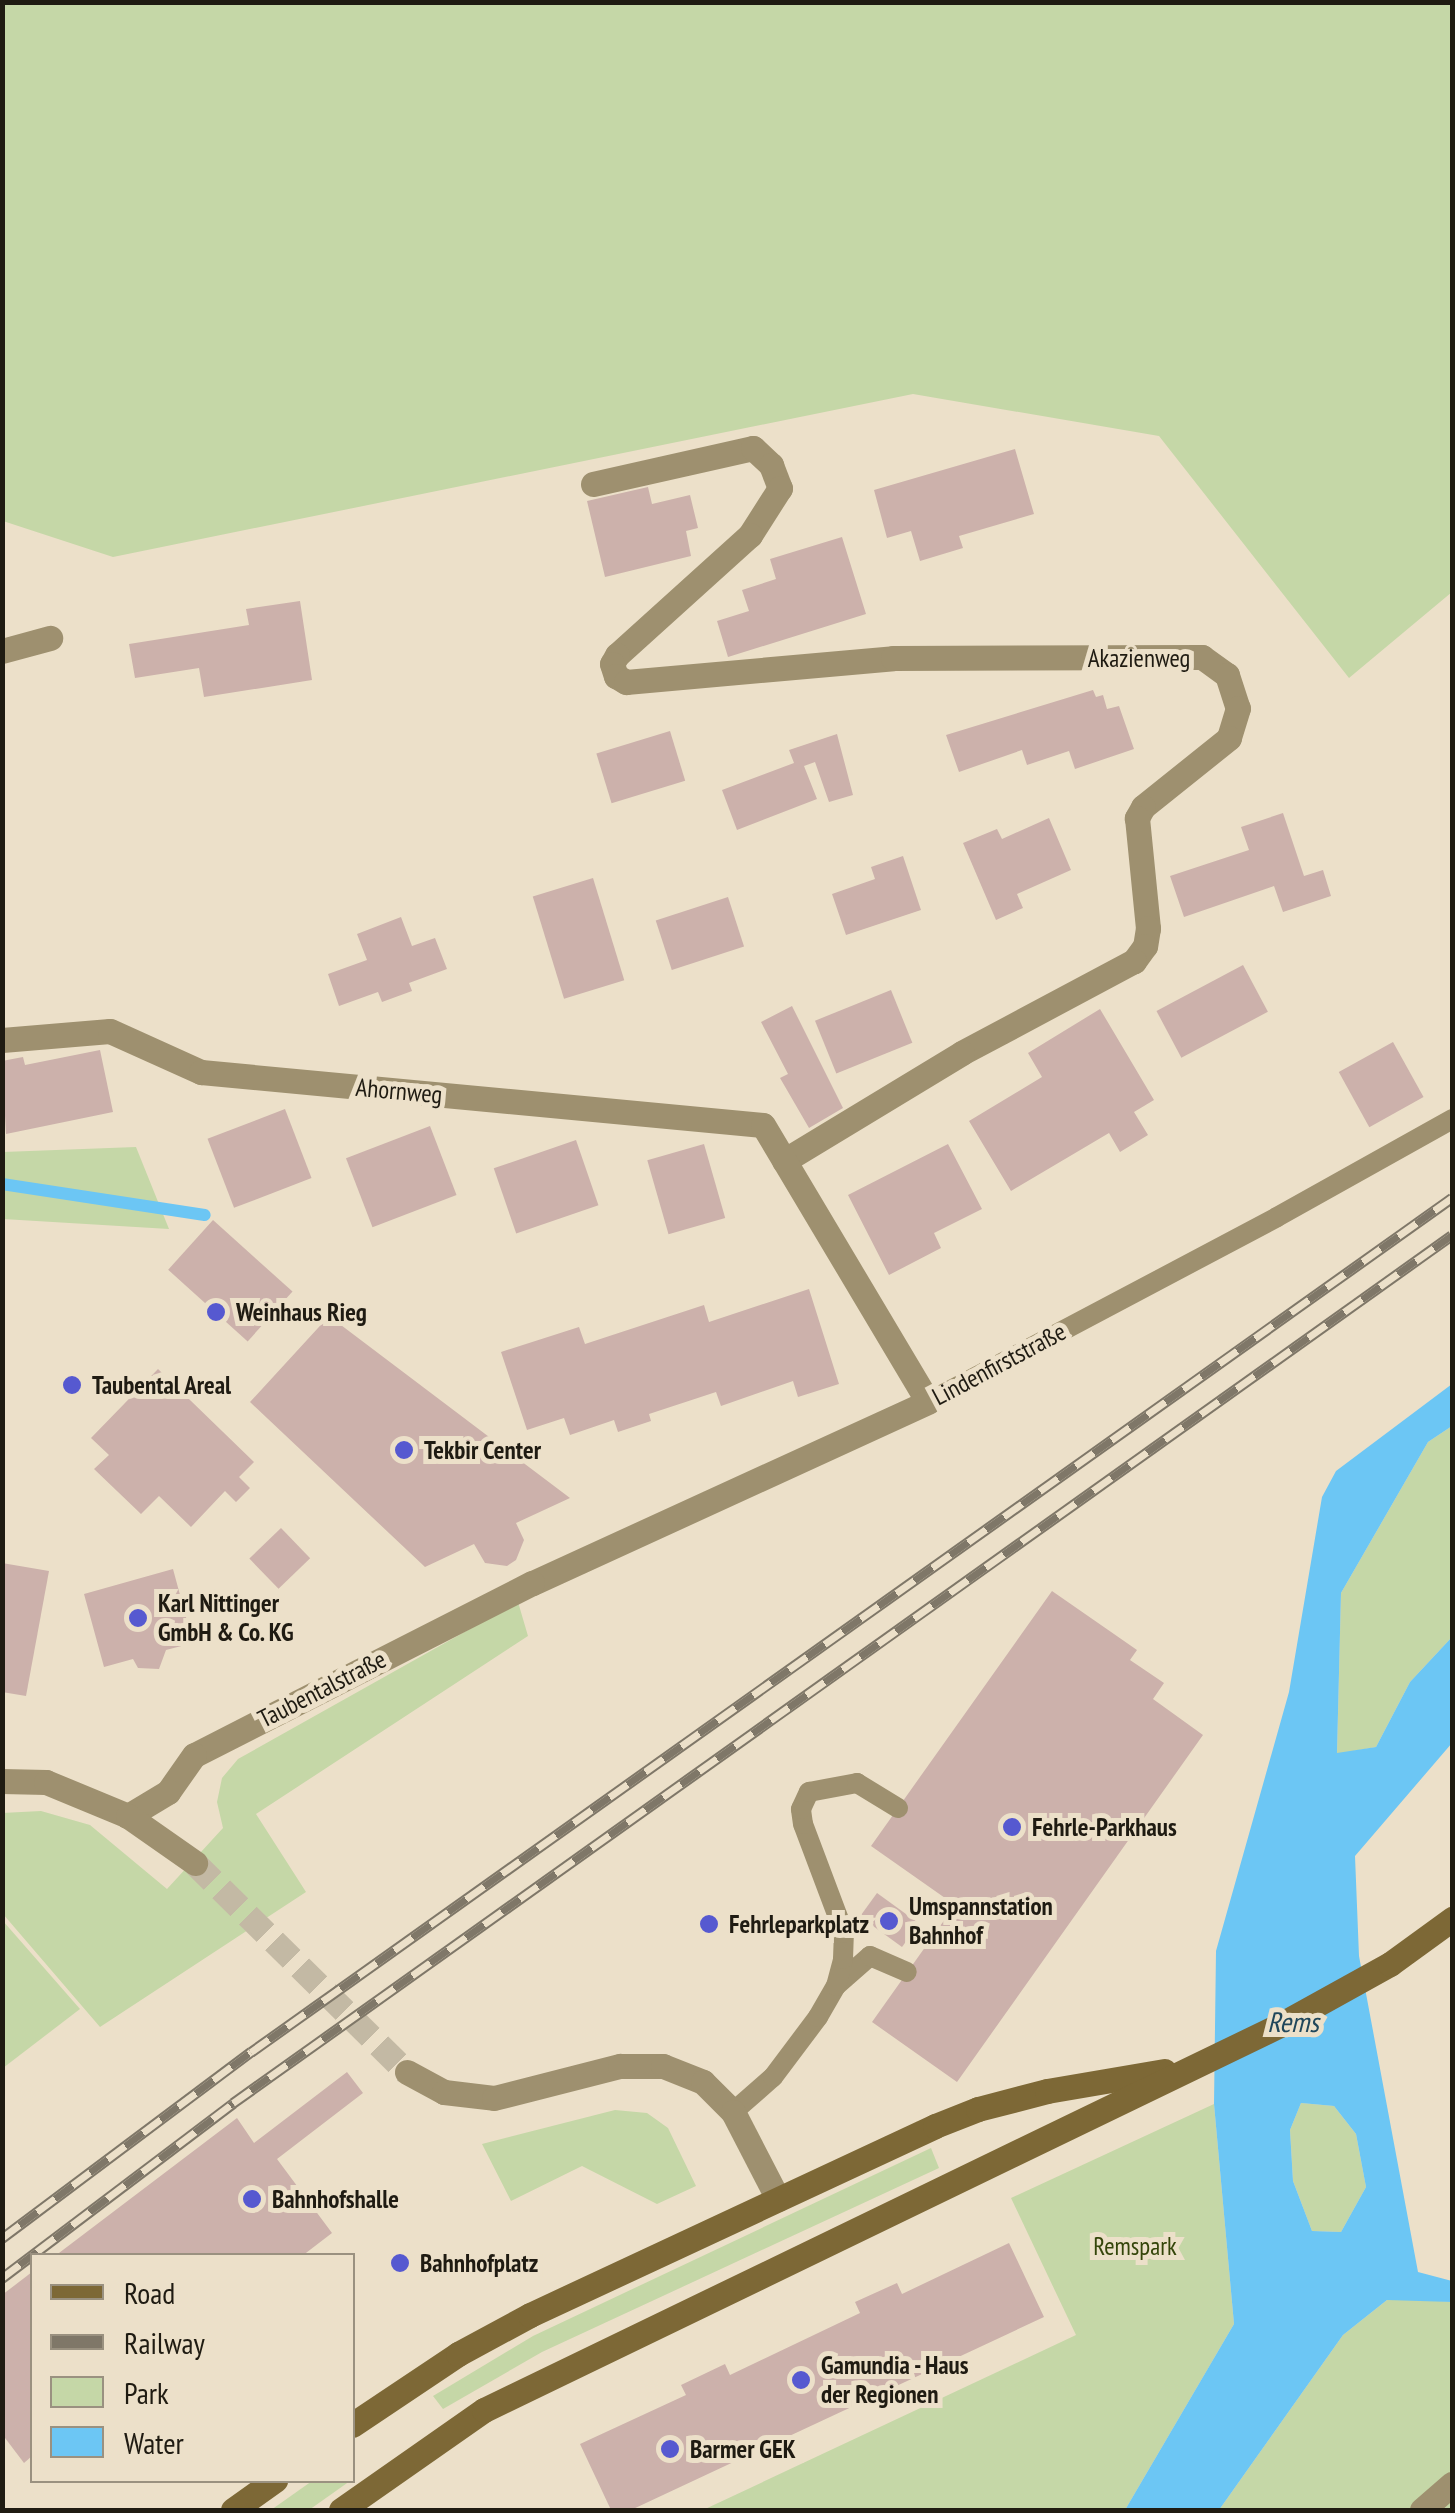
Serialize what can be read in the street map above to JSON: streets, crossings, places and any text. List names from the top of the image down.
{
  "streets": {
    "street": [
      "Akazienweg",
      "Ahornweg",
      "Lindenfirststraße",
      "Taubentalstraße"
    ]
  },
  "crossings": [
    ["Akazienweg", "Ahornweg"],
    ["Lindenfirststraße", "Taubentalstraße"]
  ],
  "water": ["Rems"],
  "parks": ["Remspark"],
  "places": [
    "Weinhaus Rieg",
    "Taubental Areal",
    "Tekbir Center",
    "Karl Nittinger GmbH & Co. KG",
    "Fehrle-Parkhaus",
    "Umspannstation Bahnhof",
    "Fehrleparkplatz",
    "Bahnhofshalle",
    "Bahnhofplatz",
    "Gamundia - Haus der Regionen",
    "Barmer GEK"
  ],
  "legend": [
    "Road",
    "Railway",
    "Park",
    "Water"
  ]
}
